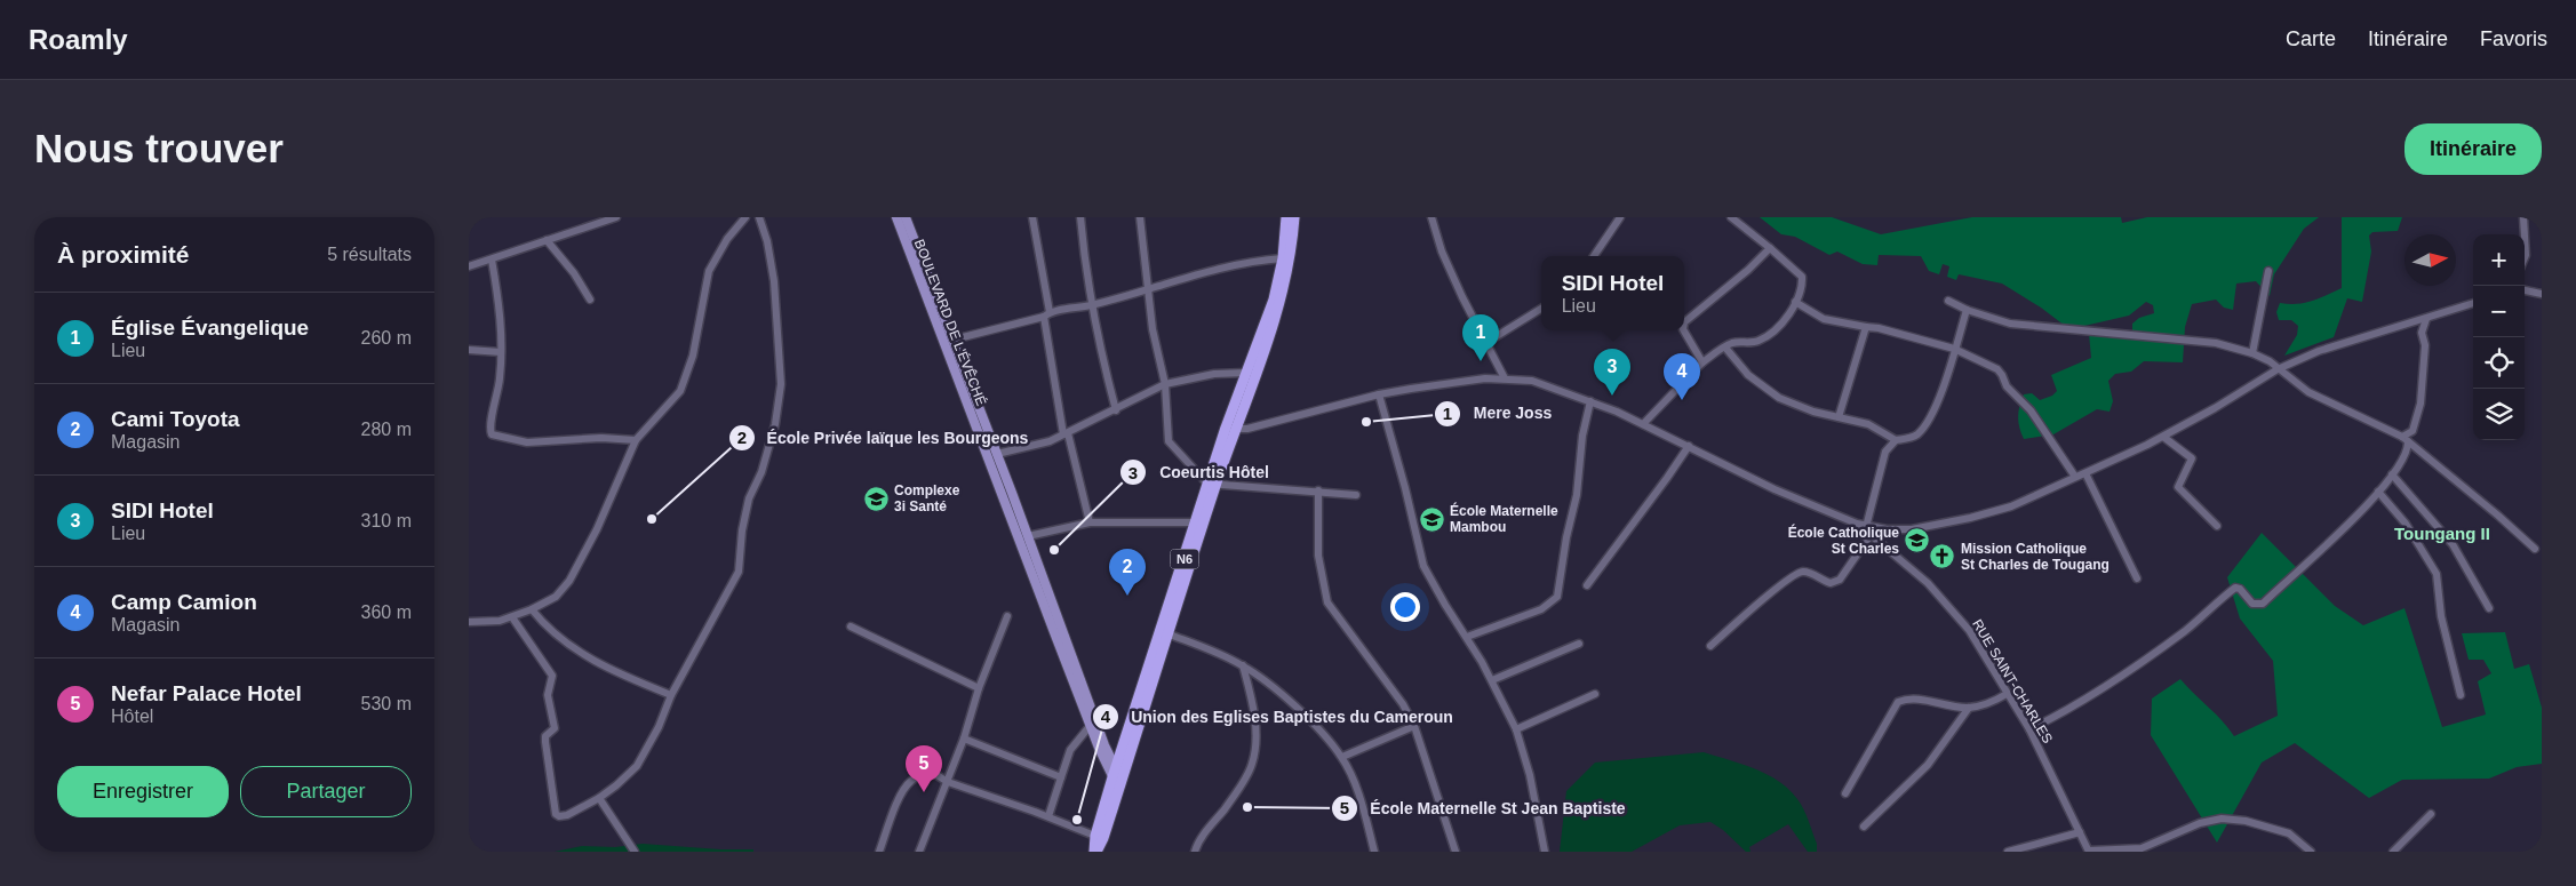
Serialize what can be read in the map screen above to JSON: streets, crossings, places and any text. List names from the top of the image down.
{
  "streets": {
    "highway": ["N6"],
    "main road": ["BOULEVARD DE L'ÉVÊCHÉ"],
    "street": ["RUE SAINT-CHARLES"]
  },
  "crossings": [
    ["BOULEVARD DE L'ÉVÊCHÉ", "N6"]
  ],
  "districts": ["Toungang II"],
  "places": {
    "other": [
      "Mere Joss",
      "École Privée laïque les Bourgeons",
      "Coeurtis Hôtel",
      "École Maternelle St Jean Baptiste",
      "Union des Eglises Baptistes du Cameroun"
    ],
    "school or university": ["Complexe 3i Santé", "École Maternelle Mambou", "École Catholique St Charles"],
    "church": ["Mission Catholique St Charles de Tougang"]
  },
  "north": "right",
  "page": {
    "header": "Roamly",
    "nav": ["Carte", "Itinéraire", "Favoris"],
    "buttons": [
      "Itinéraire",
      ["Enregistrer", "Partager"]
    ],
    "title": "Nous trouver",
    "heading": ["À proximité", "5 résultats"],
    "map_buttons": ["+", "−"],
    "popup": ["SIDI Hotel", "Lieu"],
    "list": [
      {
        "mark": "1",
        "name": "Église Évangelique",
        "note": "Lieu",
        "value": "260 m"
      },
      {
        "mark": "2",
        "name": "Cami Toyota",
        "note": "Magasin",
        "value": "280 m"
      },
      {
        "mark": "3",
        "name": "SIDI Hotel",
        "note": "Lieu",
        "value": "310 m"
      },
      {
        "mark": "4",
        "name": "Camp Camion",
        "note": "Magasin",
        "value": "360 m"
      },
      {
        "mark": "5",
        "name": "Nefar Palace Hotel",
        "note": "Hôtel",
        "value": "530 m"
      }
    ],
    "pins": [
      "1",
      "3",
      "4",
      "2",
      "5"
    ]
  }
}
